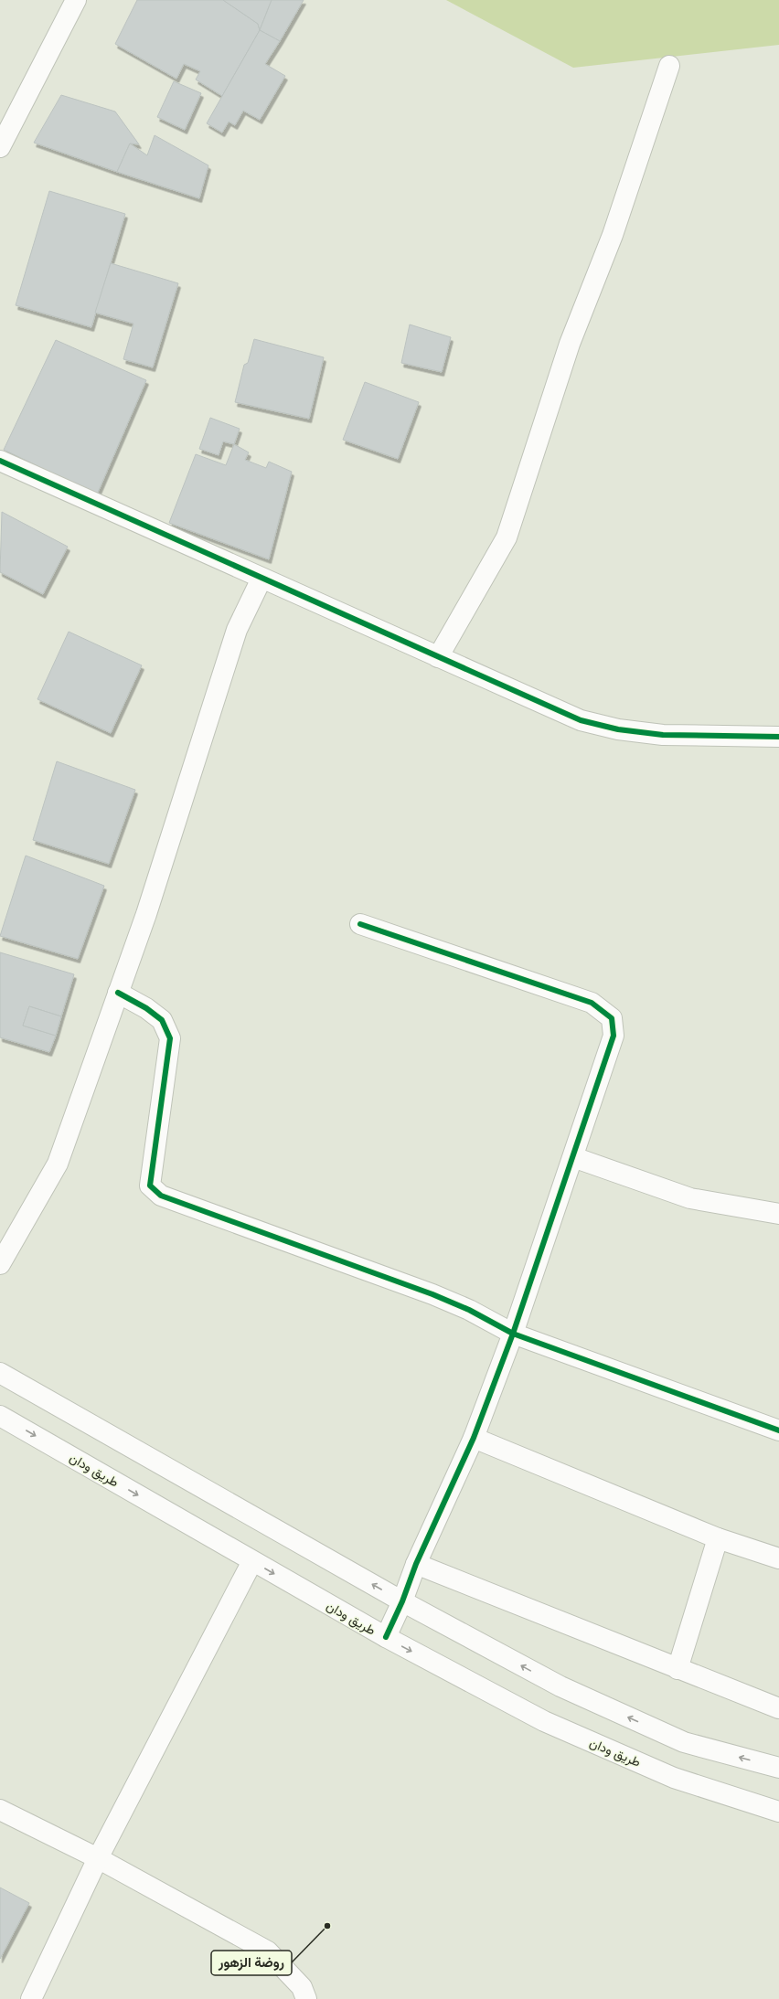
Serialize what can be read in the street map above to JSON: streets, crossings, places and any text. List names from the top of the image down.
{
  "streets": {
    "street": ["طريق ودان"]
  },
  "places": ["روضة الزهور"]
}
